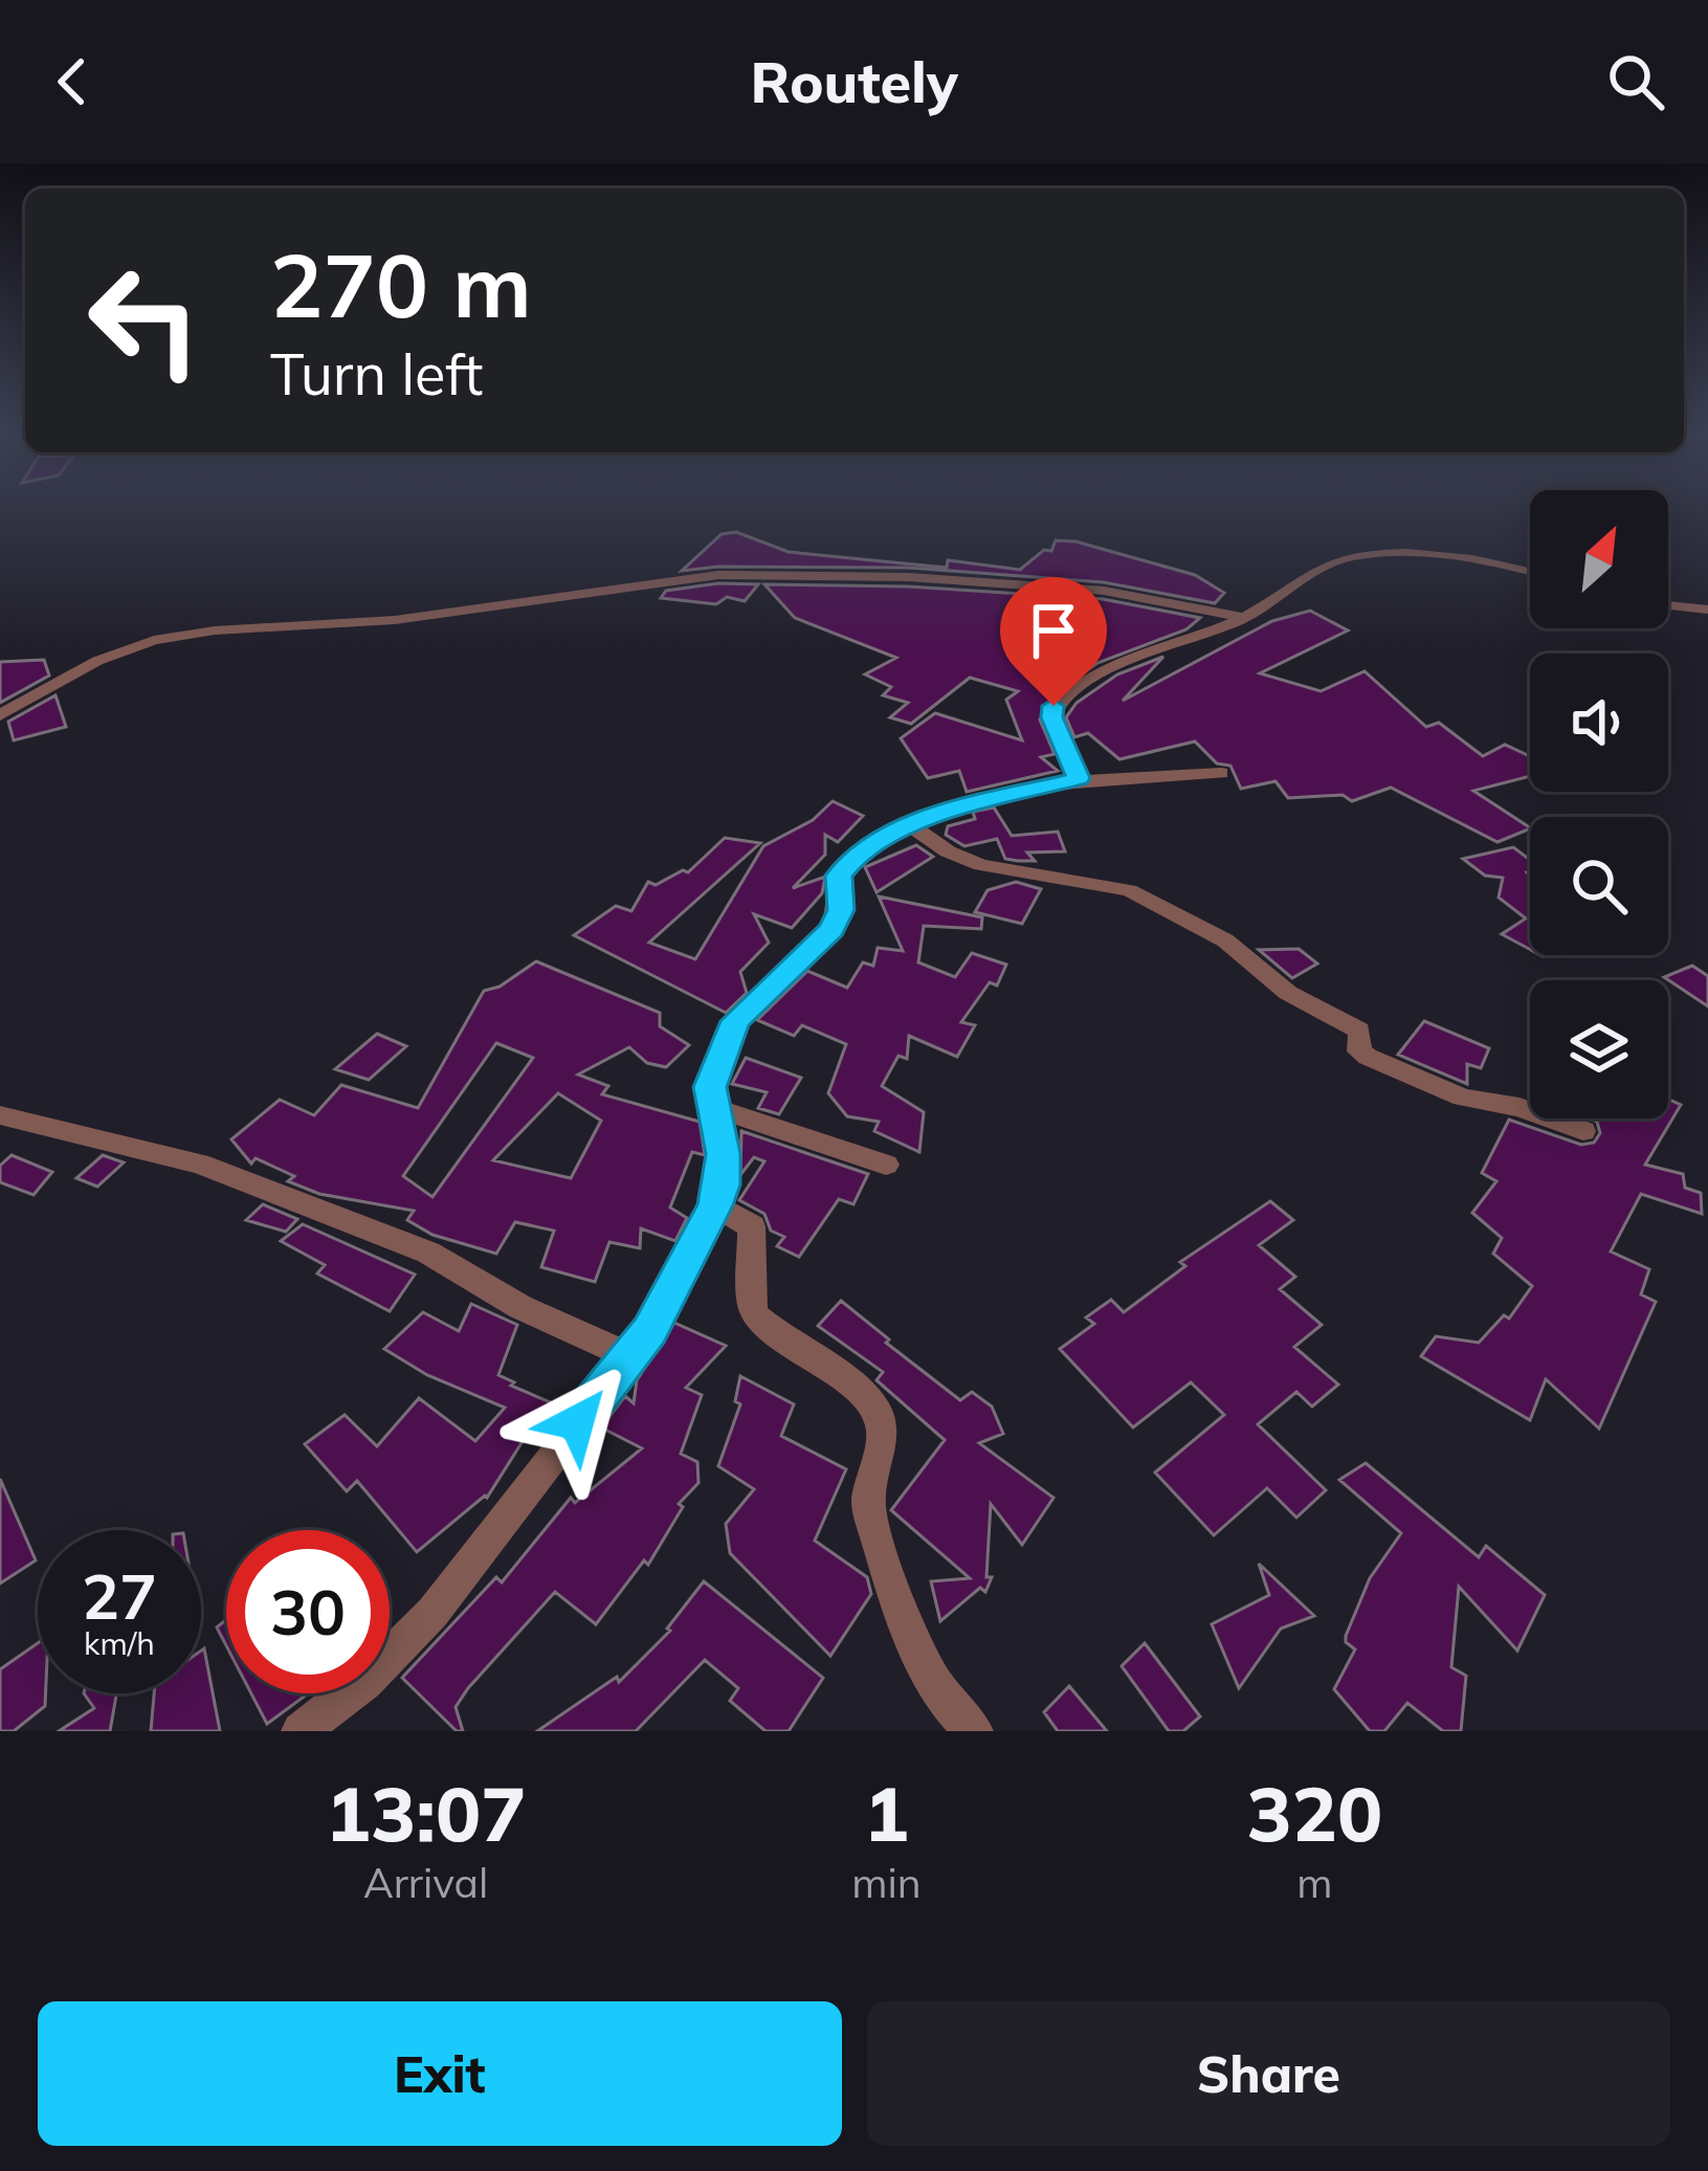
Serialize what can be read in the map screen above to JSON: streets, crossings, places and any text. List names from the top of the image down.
{
  "north": "top right",
  "page": {
    "header": "Routely",
    "turn": ["270 m", "Turn left"],
    "speed": "27 km/h",
    "limit": "30",
    "eta": [
      "13:07",
      "Arrival",
      "1",
      "min",
      "320",
      "m"
    ],
    "buttons": ["Exit", "Share"]
  }
}
